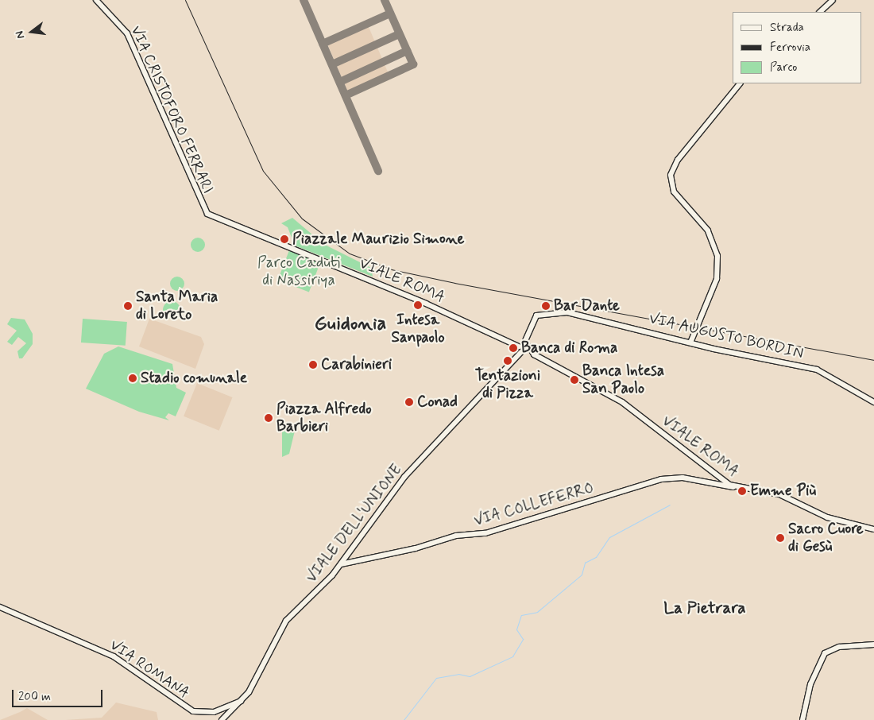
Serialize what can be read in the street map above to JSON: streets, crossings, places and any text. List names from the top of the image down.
{
  "streets": {
    "street": [
      "VIA CRISTOFORO FERRARI",
      "VIALE ROMA",
      "VIA AUGUSTO BORDIN",
      "VIA COLLEFERRO",
      "VIALE DELL'UNIONE",
      "VIA ROMANA"
    ]
  },
  "crossings": [
    ["VIA CRISTOFORO FERRARI", "VIALE ROMA"],
    ["VIALE ROMA", "VIA AUGUSTO BORDIN"],
    ["VIALE ROMA", "VIA COLLEFERRO"],
    ["VIALE ROMA", "VIALE DELL'UNIONE"],
    ["VIA COLLEFERRO", "VIALE DELL'UNIONE"],
    ["VIALE DELL'UNIONE", "VIA ROMANA"]
  ],
  "districts": ["Guidonia", "La Pietrara"],
  "parks": ["Parco Caduti di Nassiriya"],
  "places": [
    "Piazzale Maurizio Simone",
    "Intesa Sanpaolo",
    "Santa Maria di Loreto",
    "Bar Dante",
    "Banca di Roma",
    "Tentazioni di Pizza",
    "Carabinieri",
    "Stadio comunale",
    "Banca Intesa San Paolo",
    "Conad",
    "Piazza Alfredo Barbieri",
    "Emme Più",
    "Sacro Cuore di Gesù"
  ],
  "legend": ["Strada", "Ferrovia", "Parco"],
  "scale_bar": "200 m",
  "north": "left"
}
